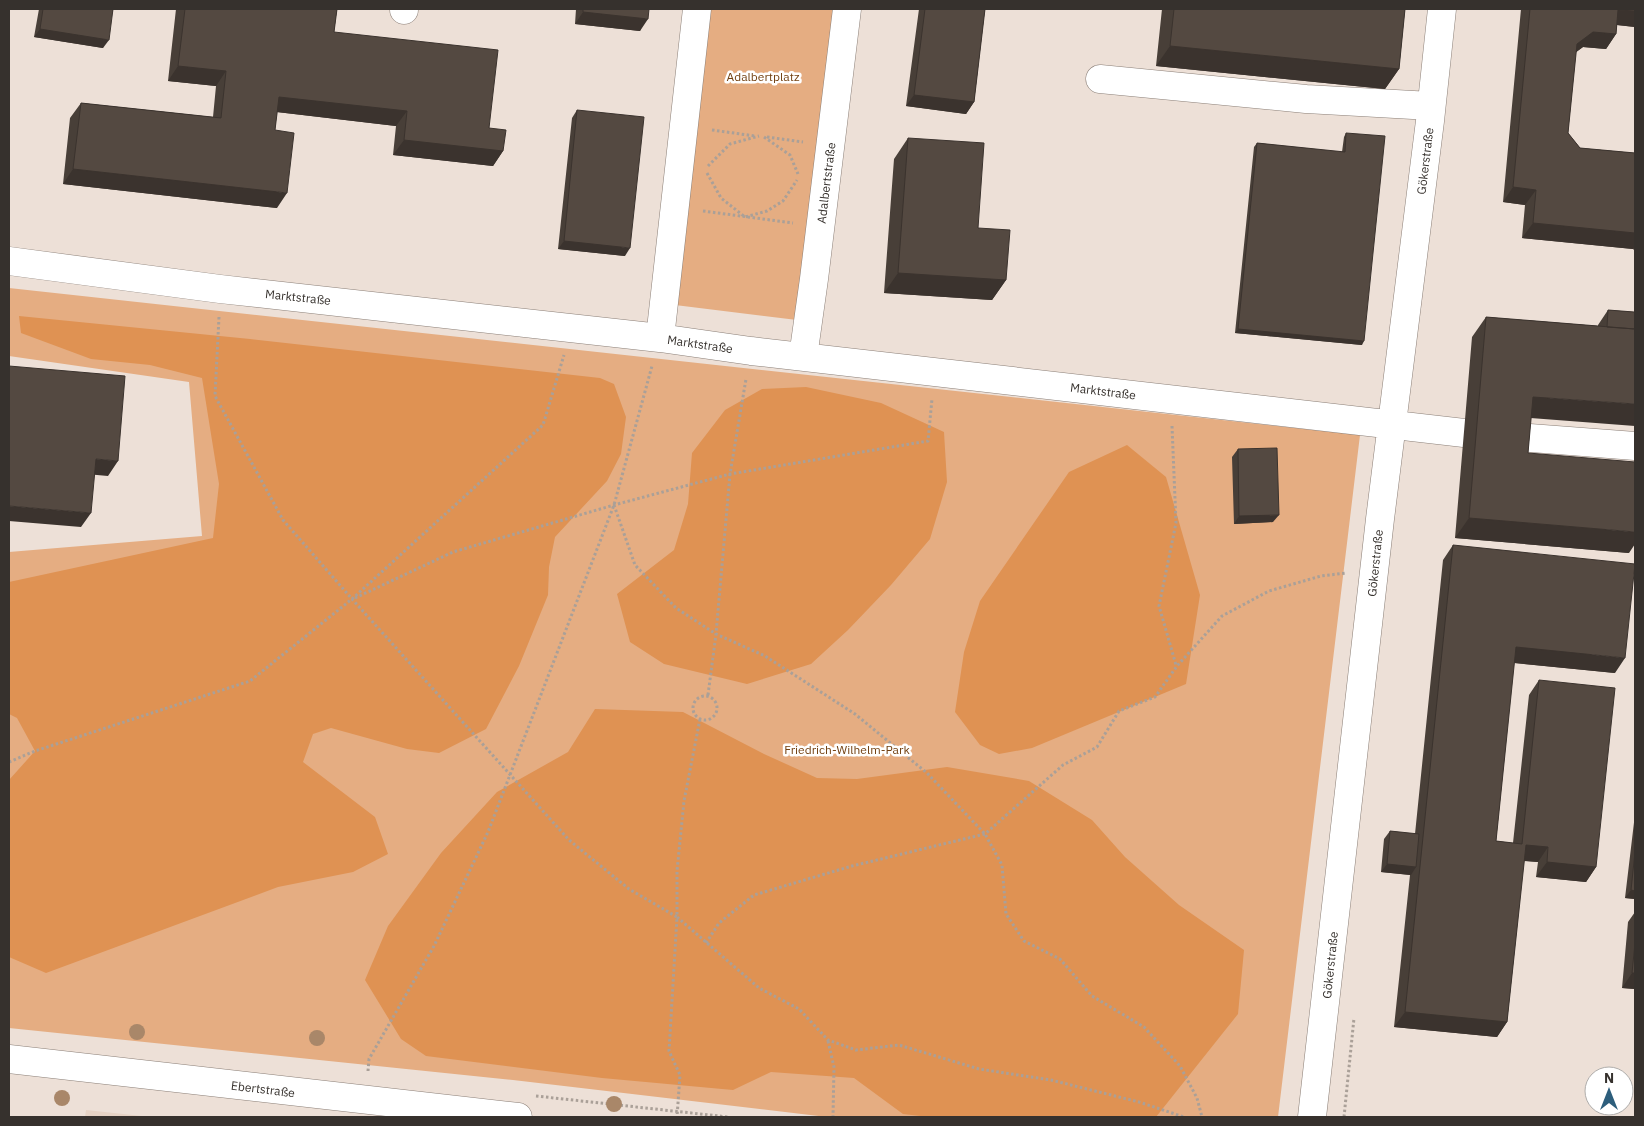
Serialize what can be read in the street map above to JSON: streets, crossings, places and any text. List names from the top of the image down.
{
  "streets": {
    "street": [
      "Gökerstraße",
      "Adalbertstraße",
      "Marktstraße",
      "Ebertstraße"
    ]
  },
  "crossings": [
    ["Gökerstraße", "Marktstraße"],
    ["Adalbertstraße", "Marktstraße"]
  ],
  "parks": ["Adalbertplatz", "Friedrich-Wilhelm-Park"],
  "north": "top"
}
